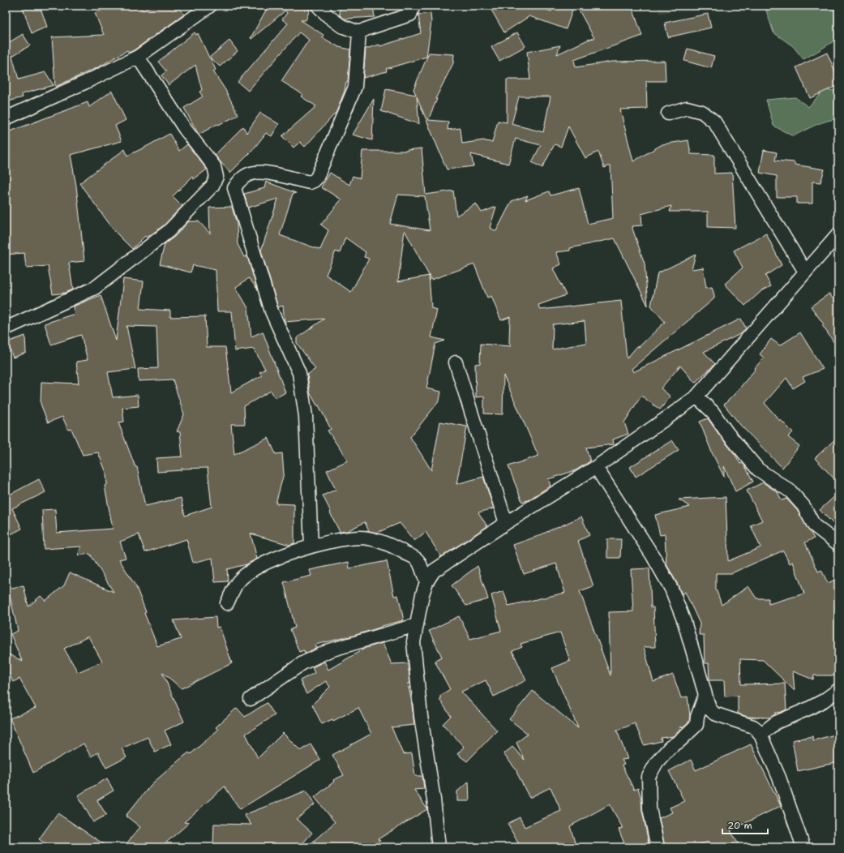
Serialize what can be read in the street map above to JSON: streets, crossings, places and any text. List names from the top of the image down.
{
  "scale_bar": "20 m"
}
